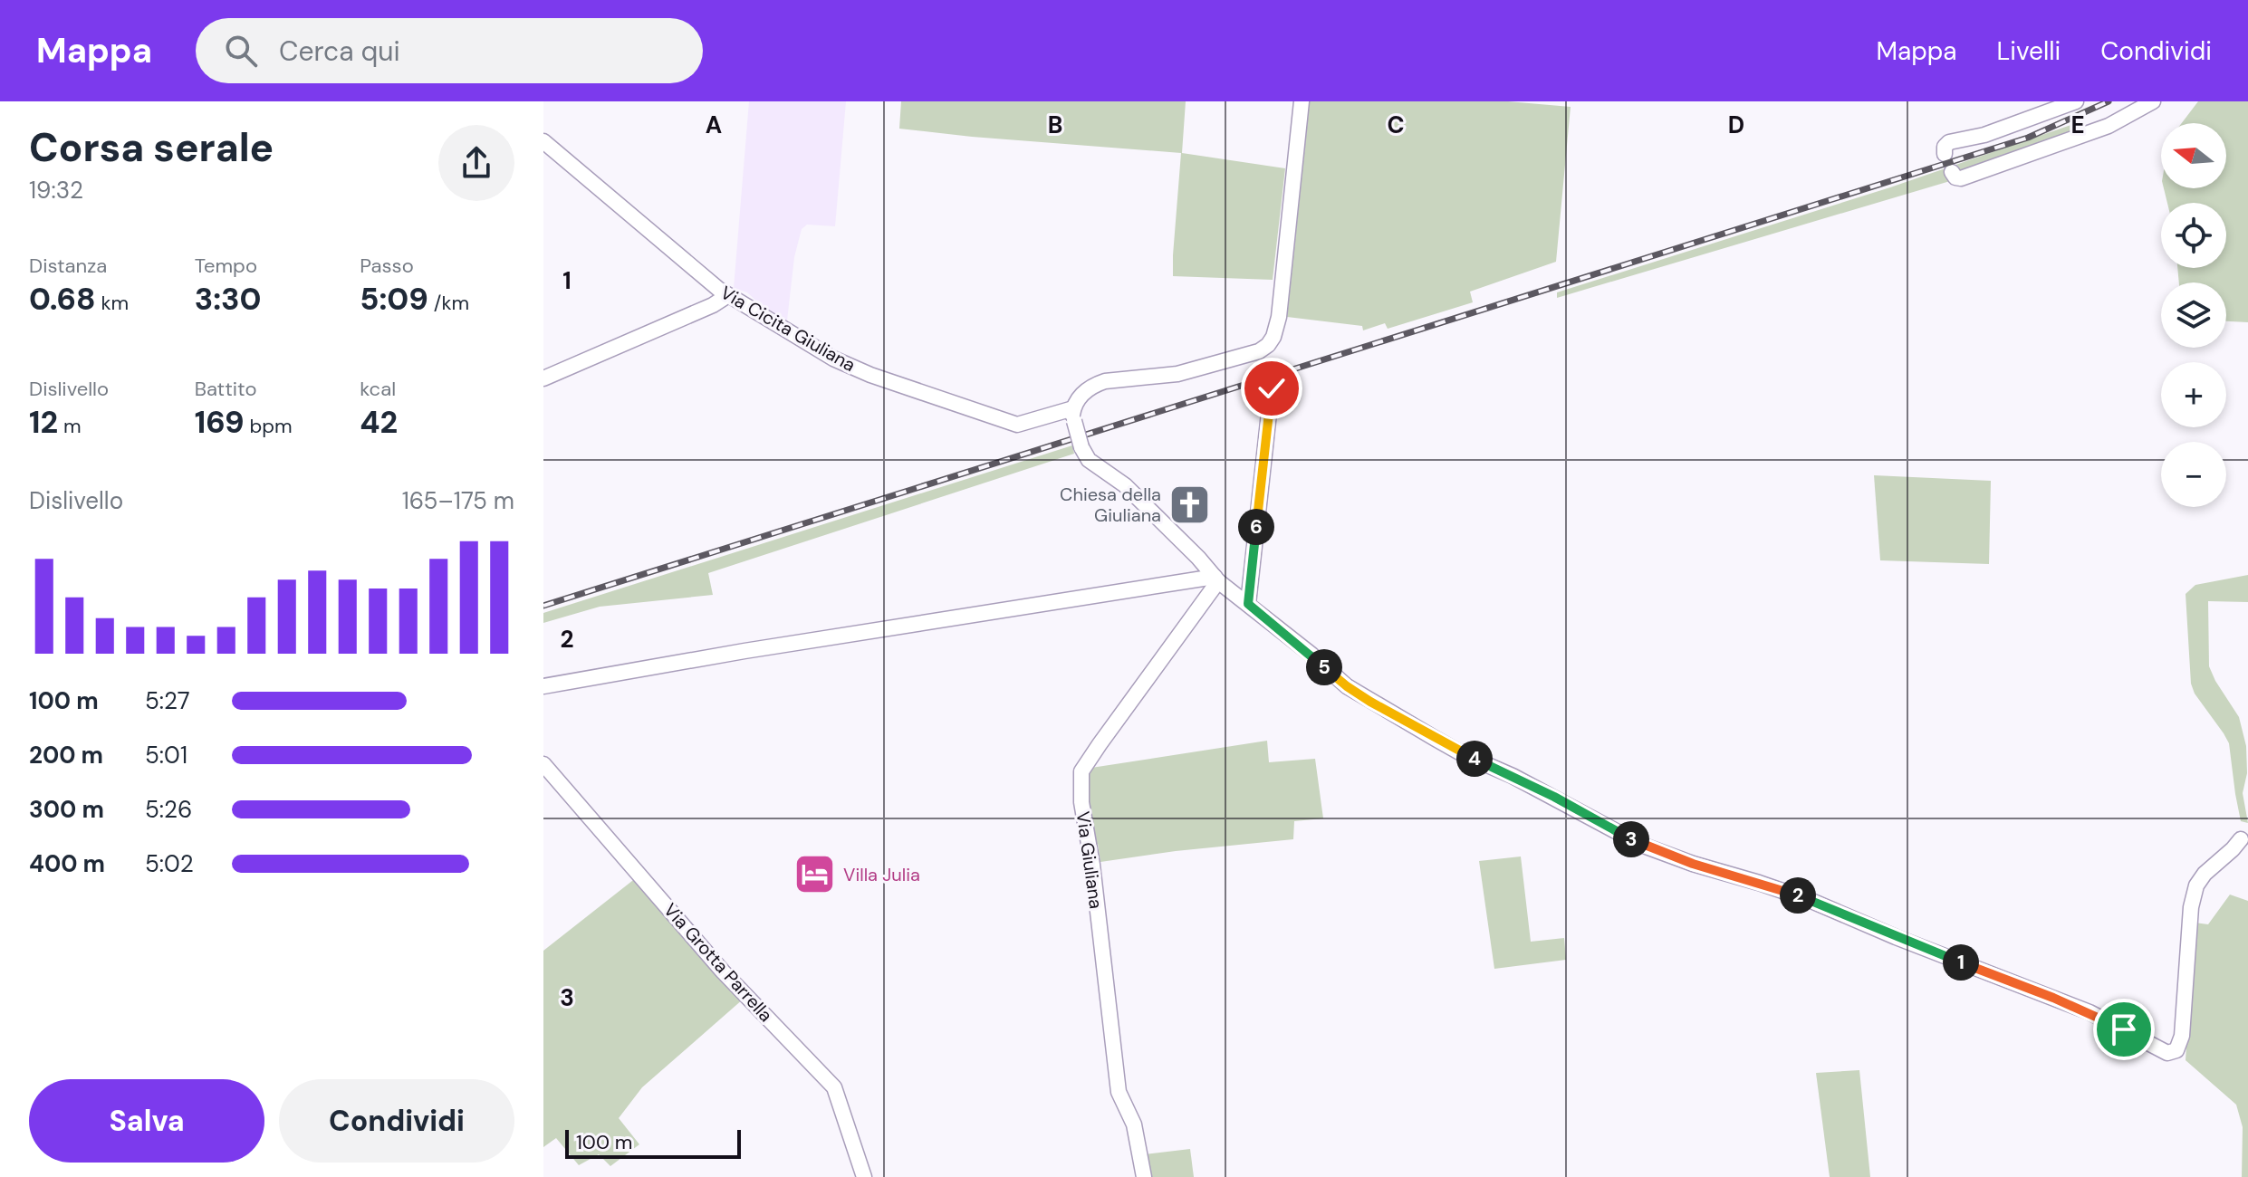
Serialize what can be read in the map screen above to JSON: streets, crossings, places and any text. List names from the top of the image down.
{
  "streets": {
    "street": ["Via Cicita Giuliana", "Via Giuliana", "Via Grotta Parrella"]
  },
  "places": {
    "church": ["Chiesa della Giuliana"],
    "hotel": ["Villa Julia"]
  },
  "scale_bar": "100 m",
  "north": "left",
  "page": {
    "header": "Mappa",
    "search": "Cerca qui",
    "nav": ["Mappa", "Livelli", "Condividi"],
    "heading": ["Corsa serale", "19:32"],
    "map_buttons": ["+", "−"],
    "stats": [
      ["Distanza", "0.68 km"],
      ["Tempo", "3:30"],
      ["Passo", "5:09 /km"],
      ["Dislivello", "12 m"],
      ["Battito", "169 bpm"],
      ["kcal", "42"]
    ],
    "chart": ["Dislivello", "165–175 m"],
    "pins": [
      "6",
      "5",
      "4",
      "3",
      "2",
      "1"
    ],
    "list": [
      {
        "name": "100 m",
        "note": "5:27"
      },
      {
        "name": "200 m",
        "note": "5:01"
      },
      {
        "name": "300 m",
        "note": "5:26"
      },
      {
        "name": "400 m",
        "note": "5:02"
      }
    ],
    "buttons": ["Salva", "Condividi"],
    "scale": "100 m"
  },
  "grid": {
    "columns": [
      "A",
      "B",
      "C",
      "D",
      "E"
    ],
    "rows": ["1", "2", "3"]
  }
}
